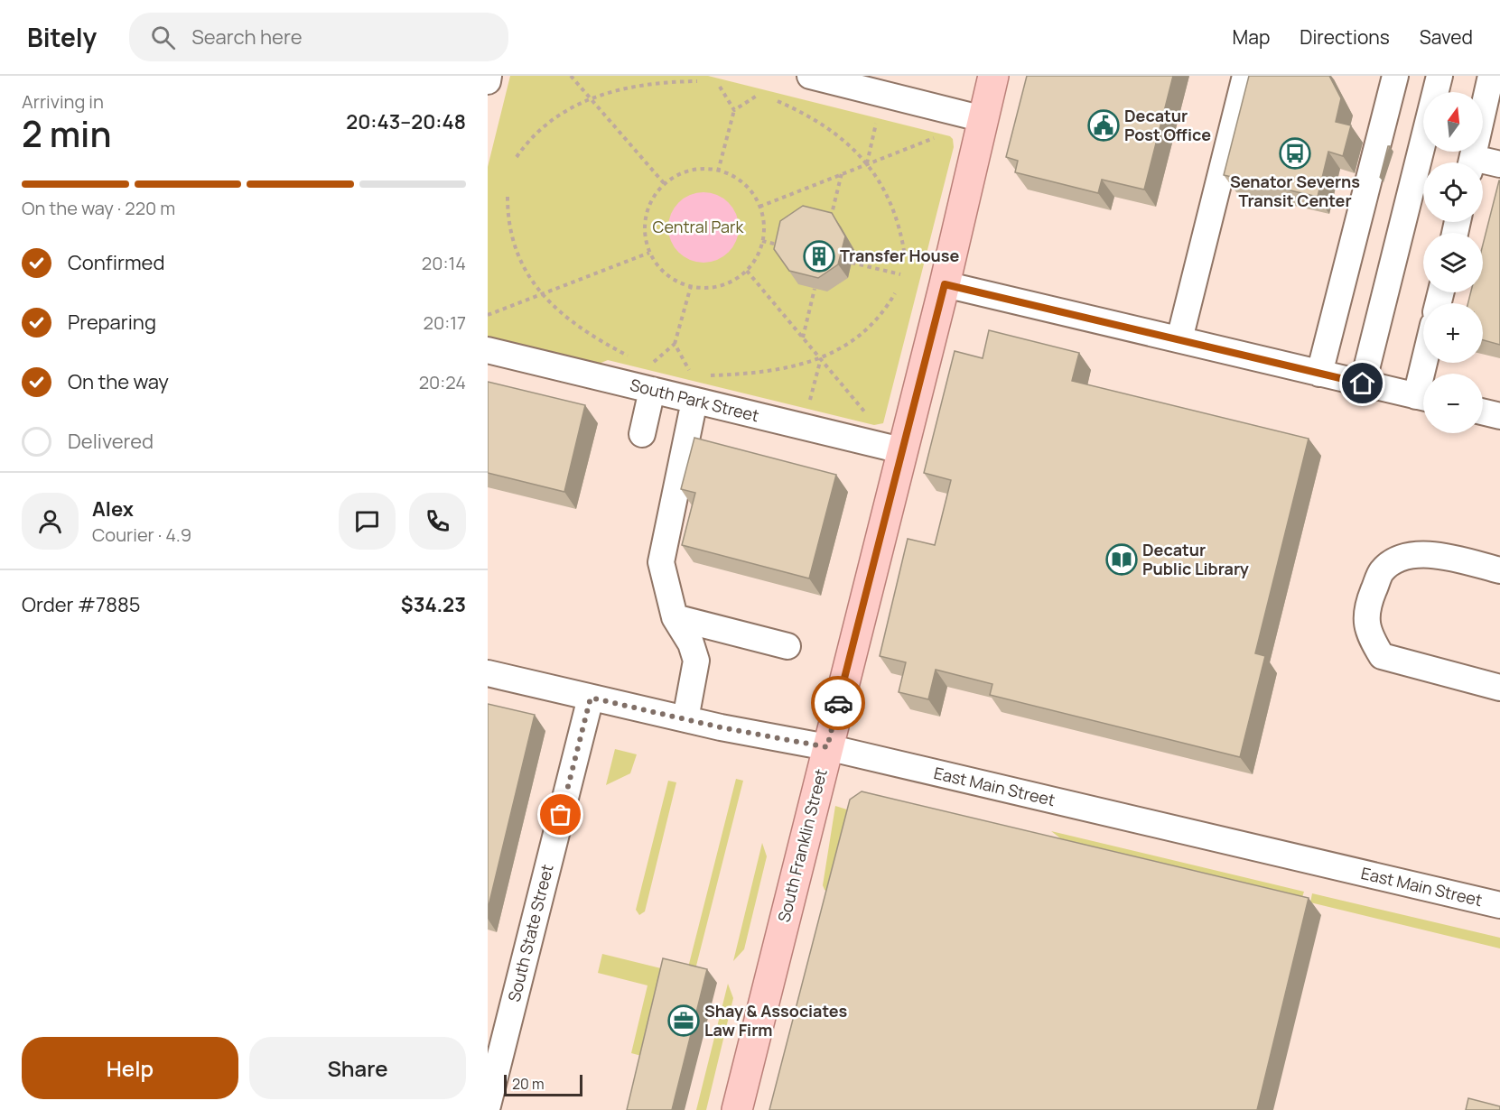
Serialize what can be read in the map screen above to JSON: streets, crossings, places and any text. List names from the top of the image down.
{
  "streets": {
    "main road": ["South Franklin Street"],
    "street": ["South Park Street", "East Main Street", "South State Street"]
  },
  "crossings": [
    ["South Park Street", "South Franklin Street"],
    ["East Main Street", "South Franklin Street"],
    ["East Main Street", "South State Street"]
  ],
  "parks": ["Central Park"],
  "places": {
    "public building": ["Decatur Post Office"],
    "bus stop": ["Senator Severns Transit Center"],
    "building": ["Transfer House"],
    "library": ["Decatur Public Library"],
    "office": ["Shay & Associates Law Firm"]
  },
  "scale_bar": "20 m",
  "north": "top",
  "page": {
    "header": "Bitely",
    "search": "Search here",
    "nav": ["Map", "Directions", "Saved"],
    "heading": ["2 min", "Arriving in", "20:43–20:48"],
    "panel": [
      "Alex",
      "Courier · 4.9",
      "Order #7885",
      "$34.23"
    ],
    "map_buttons": ["+", "−"],
    "bar": "On the way · 220 m",
    "list": [
      ["Confirmed", "20:14"],
      ["Preparing", "20:17"],
      ["On the way", "20:24"],
      "Delivered"
    ],
    "buttons": ["Help", "Share"],
    "scale": "20 m"
  }
}
